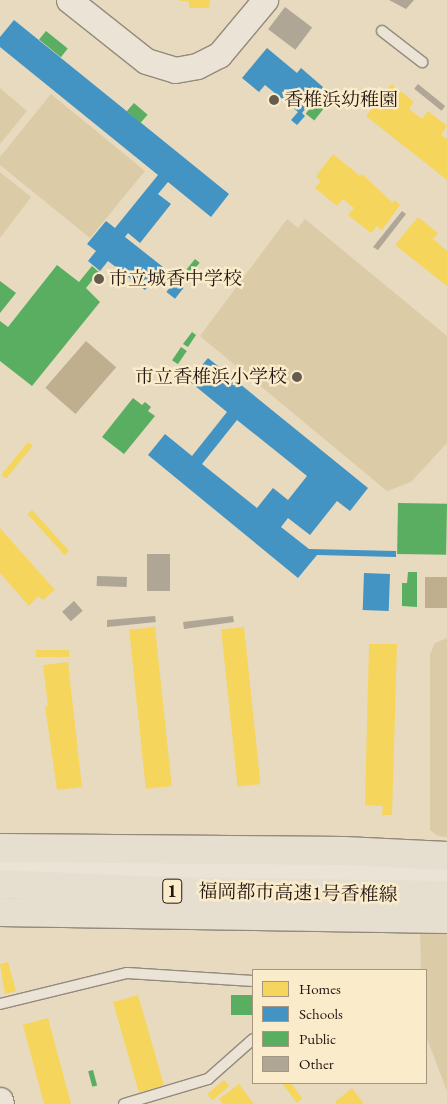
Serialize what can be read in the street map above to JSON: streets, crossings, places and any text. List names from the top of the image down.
{
  "streets": {
    "highway": ["1", "福岡都市高速1号香椎線"]
  },
  "places": ["香椎浜幼稚園", "市立城香中学校", "市立香椎浜小学校"],
  "legend": [
    "Homes",
    "Schools",
    "Public",
    "Other"
  ]
}
